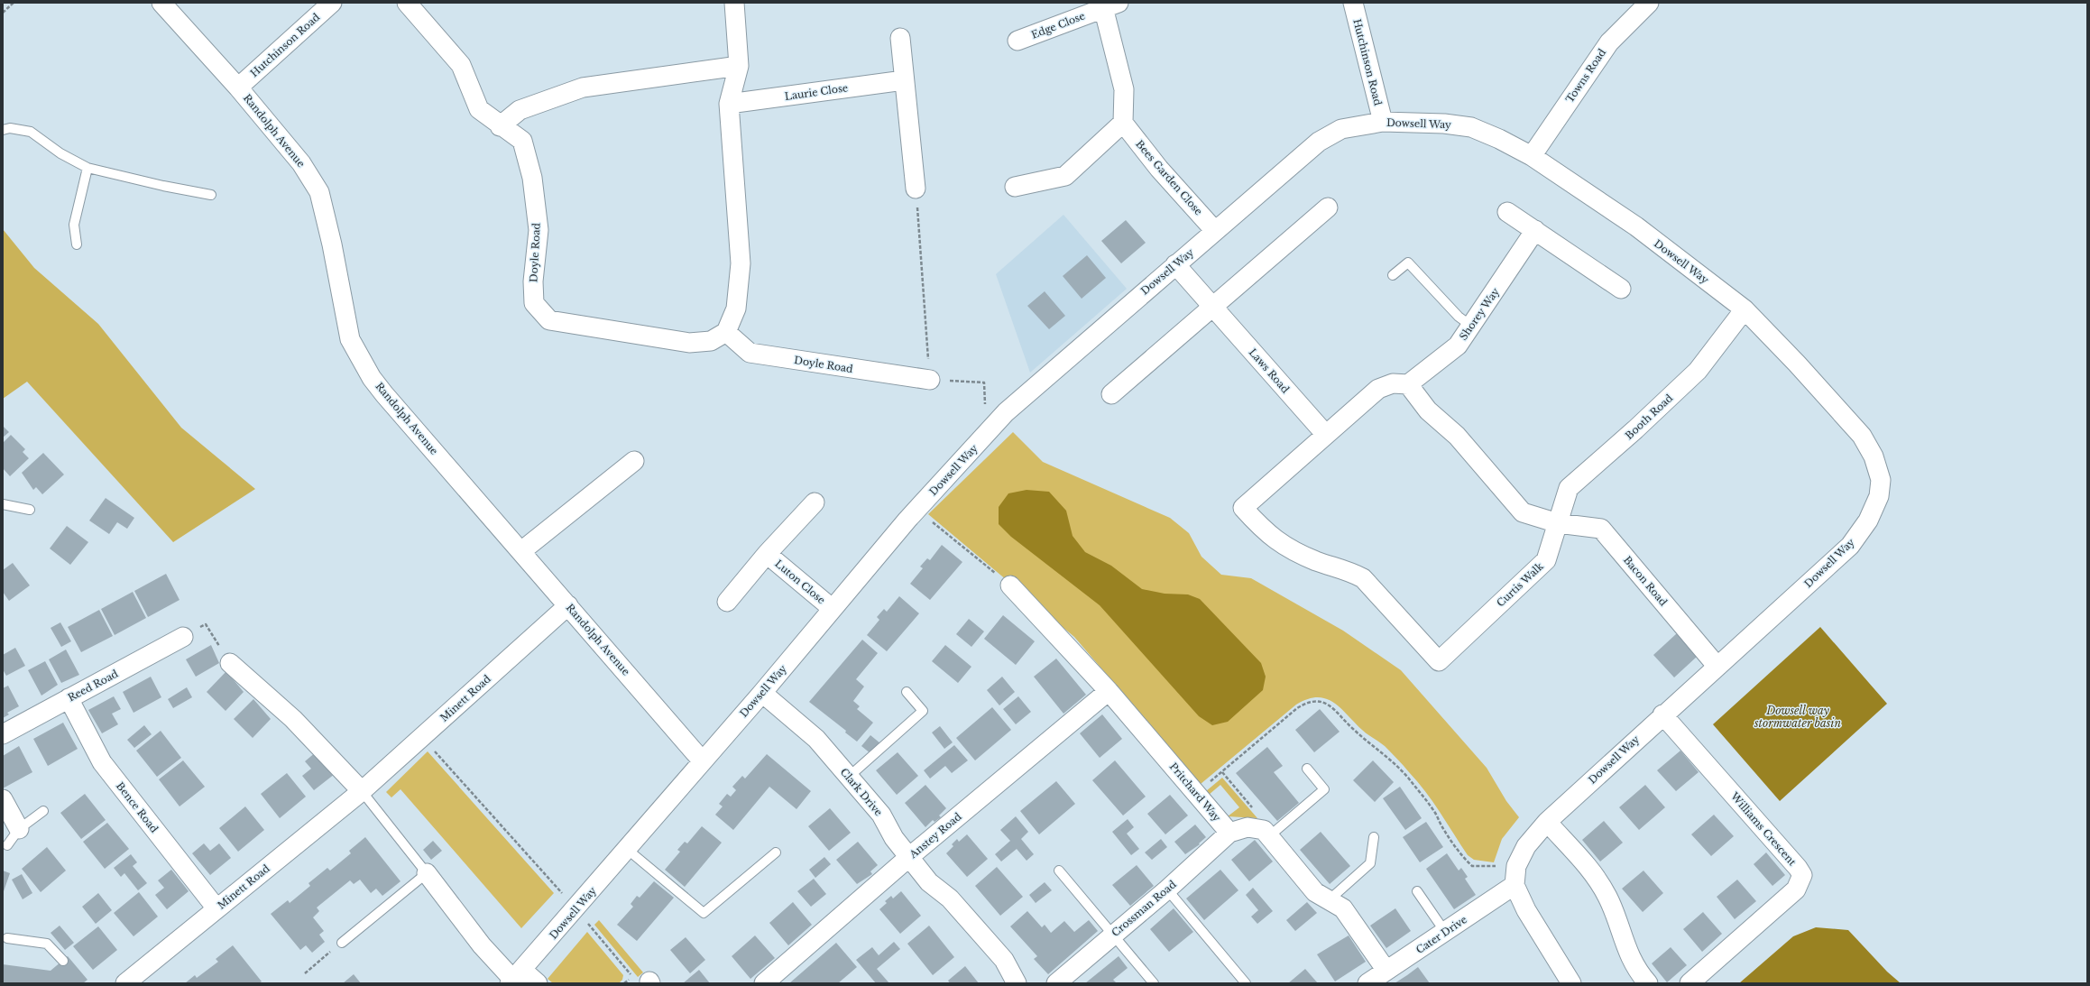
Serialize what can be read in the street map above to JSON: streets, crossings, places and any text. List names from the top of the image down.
{
  "streets": {
    "street": [
      "Edge Close",
      "Hutchinson Road",
      "Towns Road",
      "Laurie Close",
      "Dowsell Way",
      "Randolph Avenue",
      "Bees Garden Close",
      "Doyle Road",
      "Shorey Way",
      "Laws Road",
      "Booth Road",
      "Bacon Road",
      "Luton Close",
      "Curtis Walk",
      "Reed Road",
      "Minett Road",
      "Clark Drive",
      "Pritchard Way",
      "Bence Road",
      "Williams Crescent",
      "Anstey Road",
      "Crossman Road",
      "Cater Drive"
    ]
  },
  "crossings": [
    ["Hutchinson Road", "Dowsell Way"],
    ["Hutchinson Road", "Randolph Avenue"],
    ["Towns Road", "Dowsell Way"],
    ["Dowsell Way", "Randolph Avenue"],
    ["Dowsell Way", "Bees Garden Close"],
    ["Dowsell Way", "Laws Road"],
    ["Dowsell Way", "Booth Road"],
    ["Dowsell Way", "Bacon Road"],
    ["Dowsell Way", "Luton Close"],
    ["Dowsell Way", "Clark Drive"],
    ["Dowsell Way", "Williams Crescent"],
    ["Dowsell Way", "Cater Drive"],
    ["Randolph Avenue", "Minett Road"],
    ["Shorey Way", "Curtis Walk"],
    ["Laws Road", "Curtis Walk"],
    ["Booth Road", "Bacon Road"],
    ["Booth Road", "Curtis Walk"],
    ["Bacon Road", "Curtis Walk"],
    ["Reed Road", "Bence Road"],
    ["Minett Road", "Bence Road"],
    ["Clark Drive", "Anstey Road"],
    ["Pritchard Way", "Anstey Road"],
    ["Pritchard Way", "Crossman Road"]
  ],
  "water": ["Dowsell way stormwater basin"]
}
